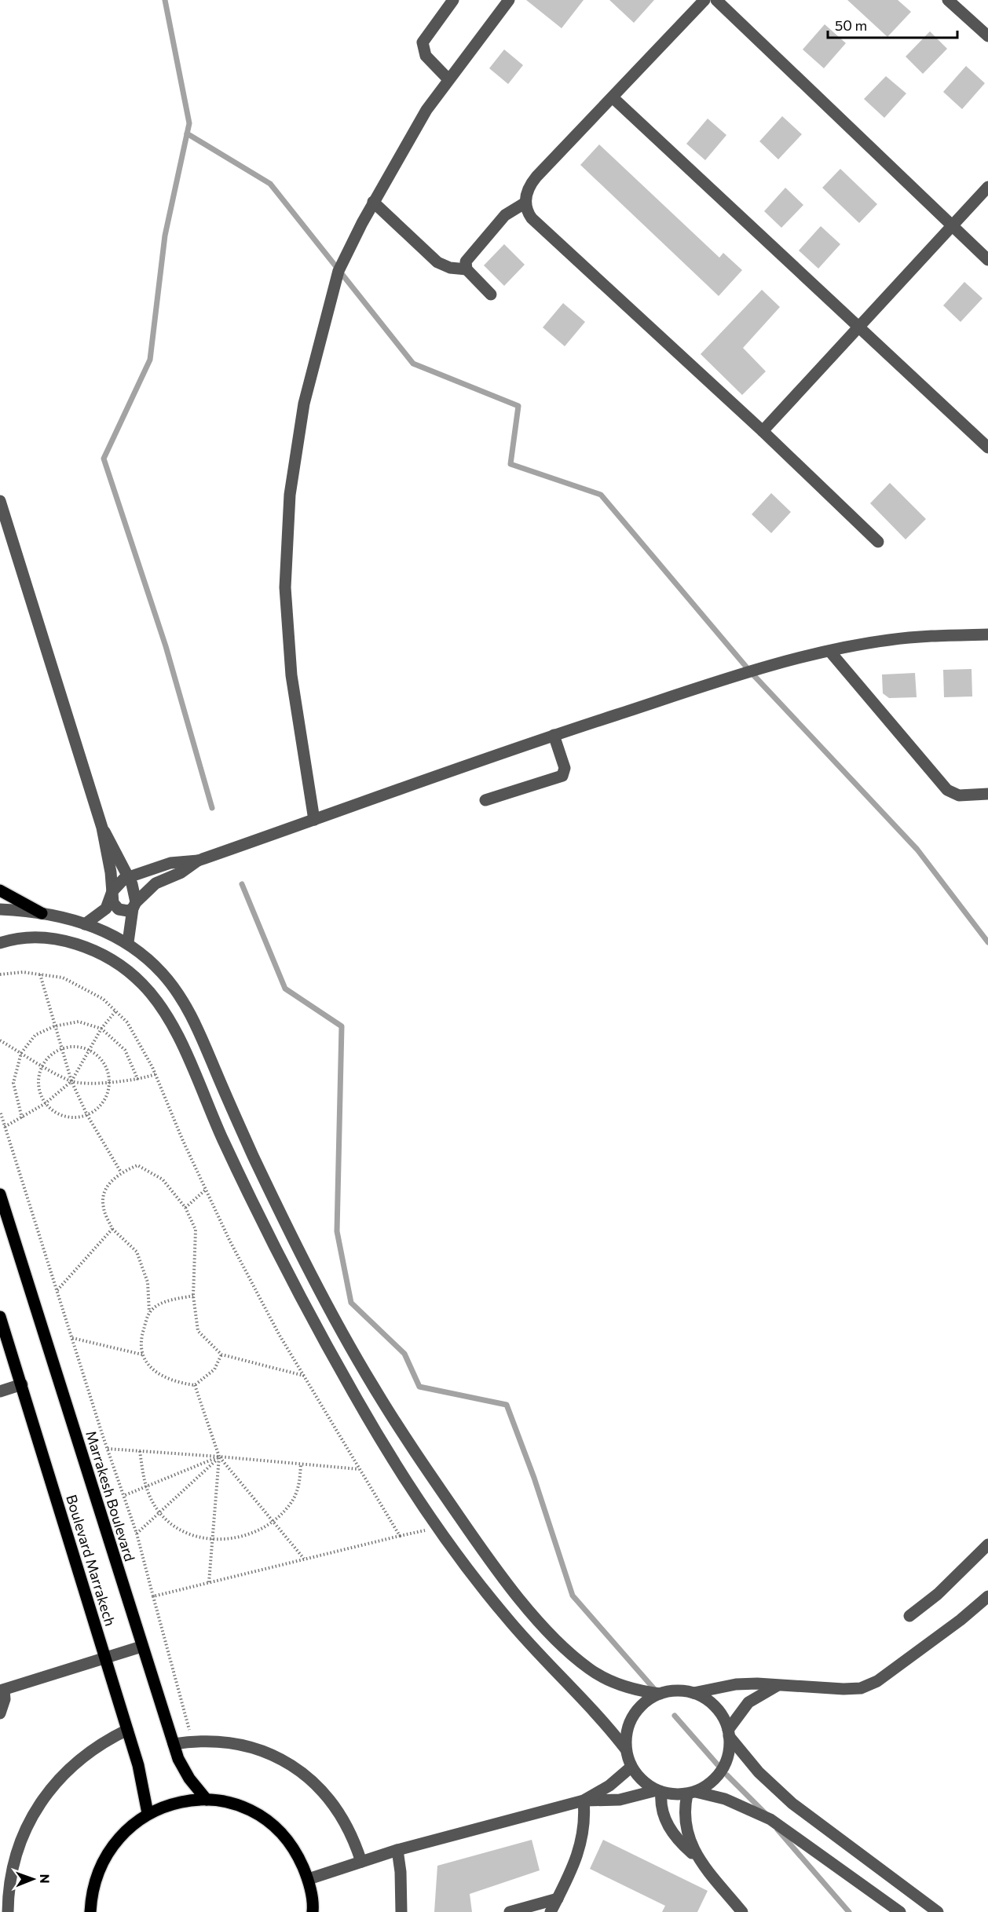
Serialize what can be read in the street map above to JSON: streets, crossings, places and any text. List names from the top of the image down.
{
  "streets": {
    "main road": ["Marrakesh Boulevard", "Boulevard Marrakech"]
  },
  "scale_bar": "50 m",
  "north": "right"
}
